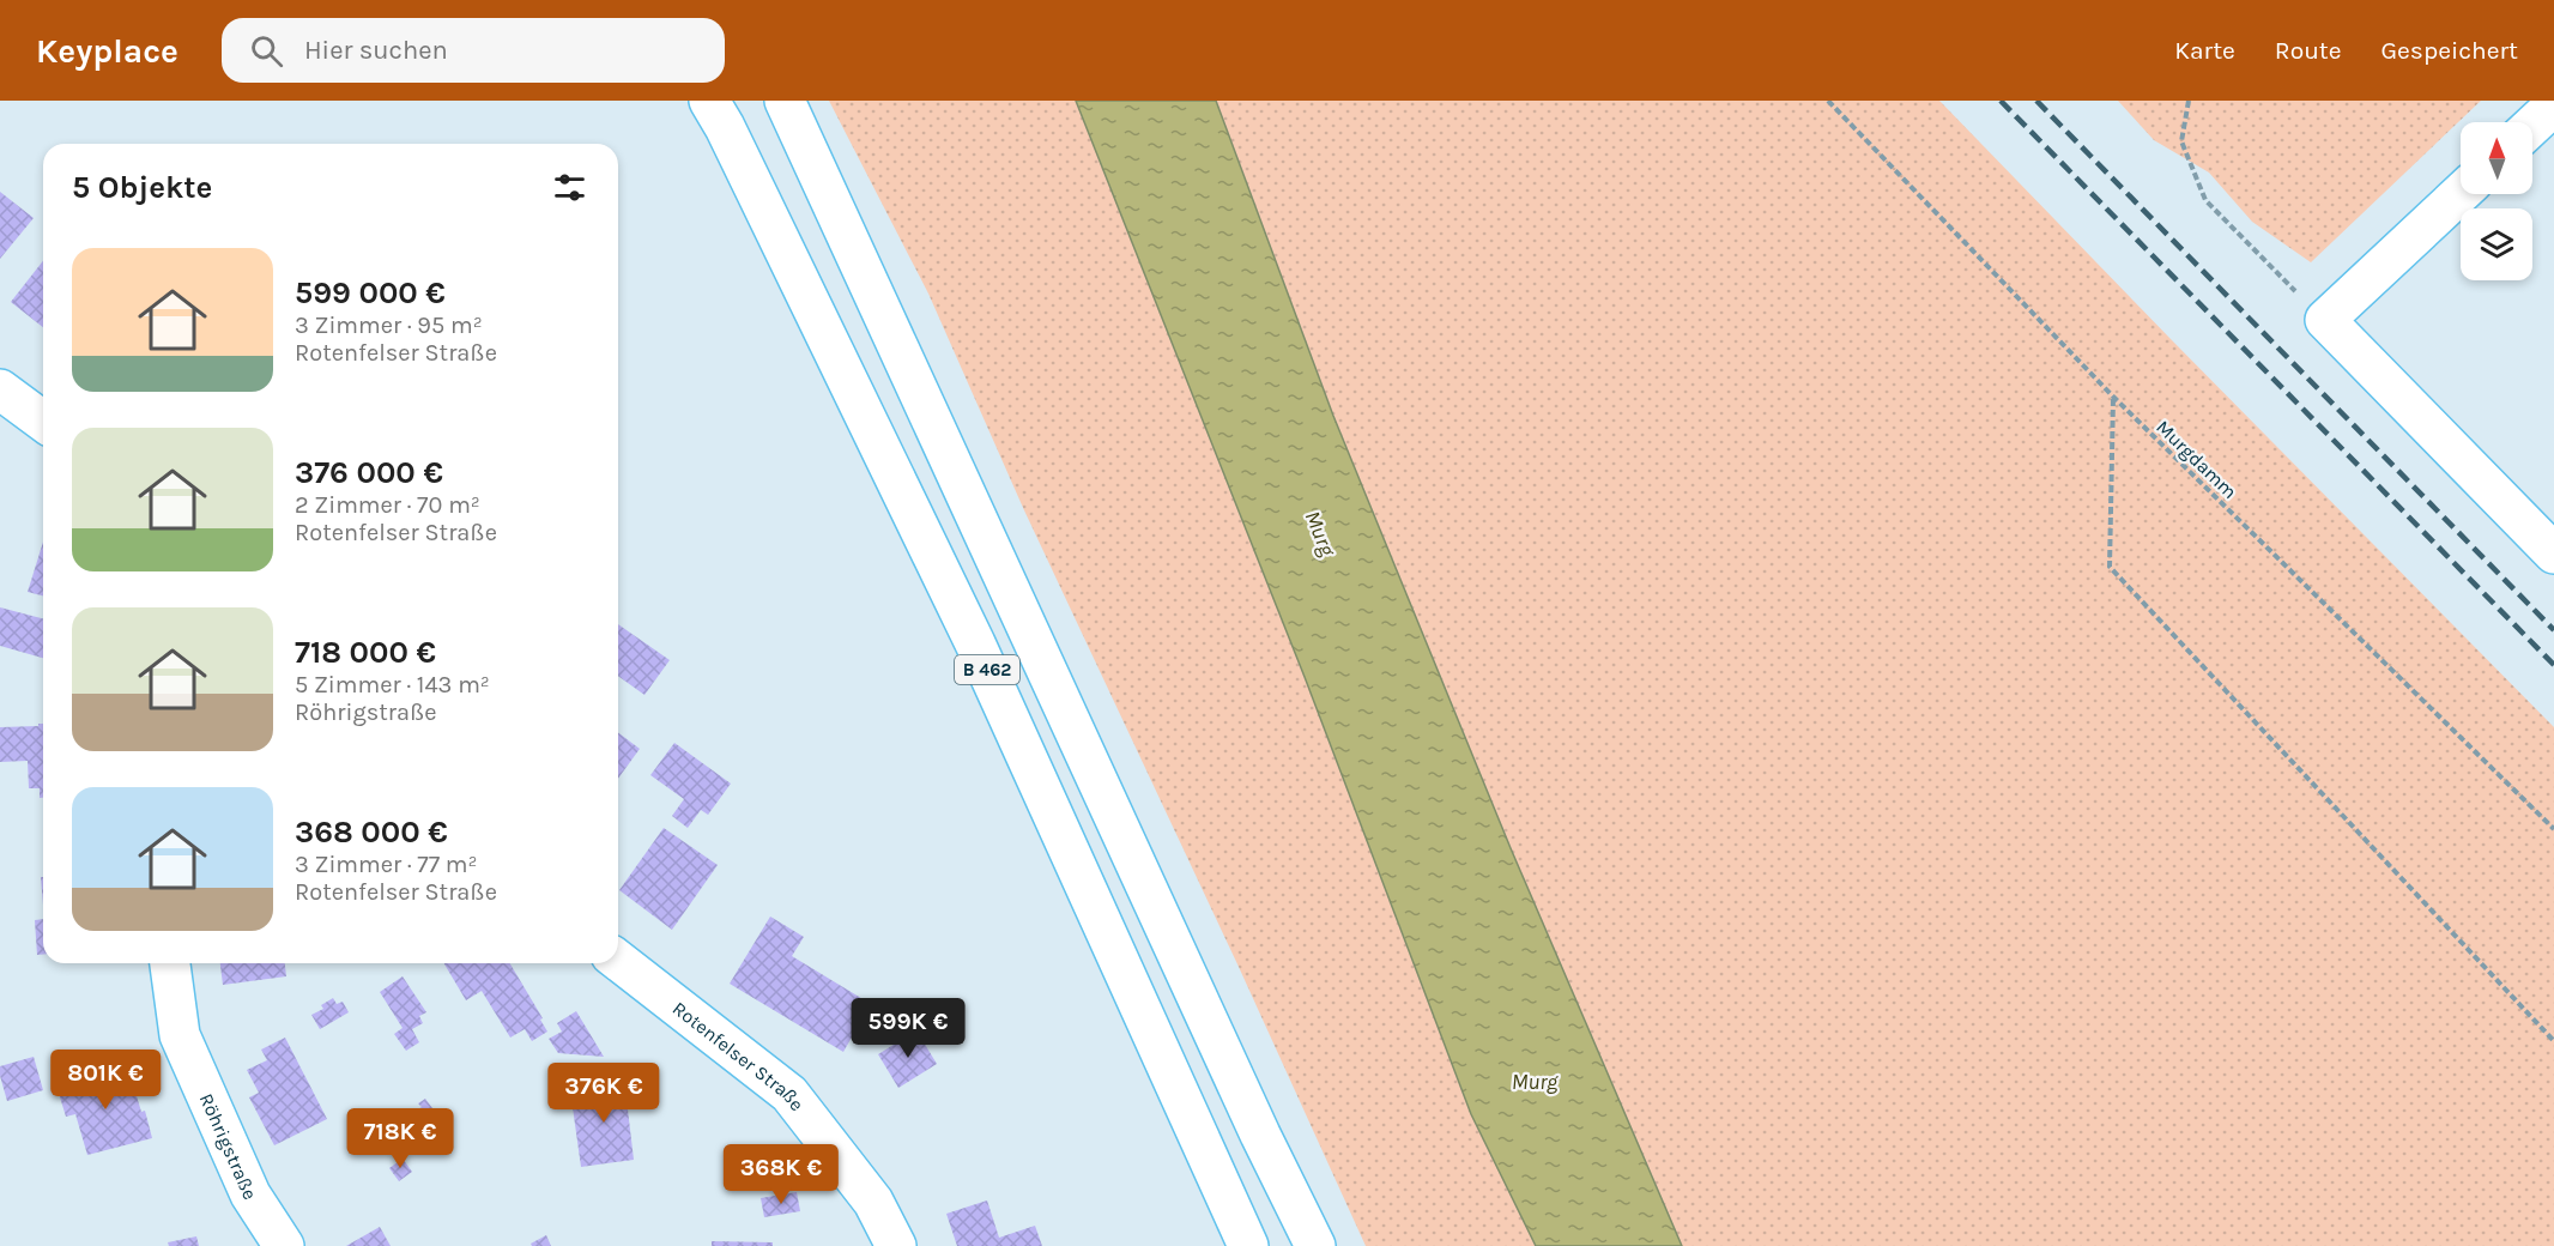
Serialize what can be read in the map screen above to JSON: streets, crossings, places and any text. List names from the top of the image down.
{
  "streets": {
    "main road": ["B 462", "Rotenfelser Straße", "Röhrigstraße"],
    "path": ["Murgdamm"]
  },
  "water": ["Murg"],
  "north": "top",
  "page": {
    "header": "Keyplace",
    "search": "Hier suchen",
    "nav": ["Karte", "Route", "Gespeichert"],
    "heading": "5 Objekte",
    "list": [
      {
        "name": "599 000 €",
        "note": "3 Zimmer · 95 m² · Rotenfelser Straße"
      },
      {
        "name": "376 000 €",
        "note": "2 Zimmer · 70 m² · Rotenfelser Straße"
      },
      {
        "name": "718 000 €",
        "note": "5 Zimmer · 143 m² · Röhrigstraße"
      },
      {
        "name": "368 000 €",
        "note": "3 Zimmer · 77 m² · Rotenfelser Straße"
      }
    ],
    "price": [
      "599K €",
      "801K €",
      "376K €",
      "718K €",
      "368K €"
    ]
  }
}
